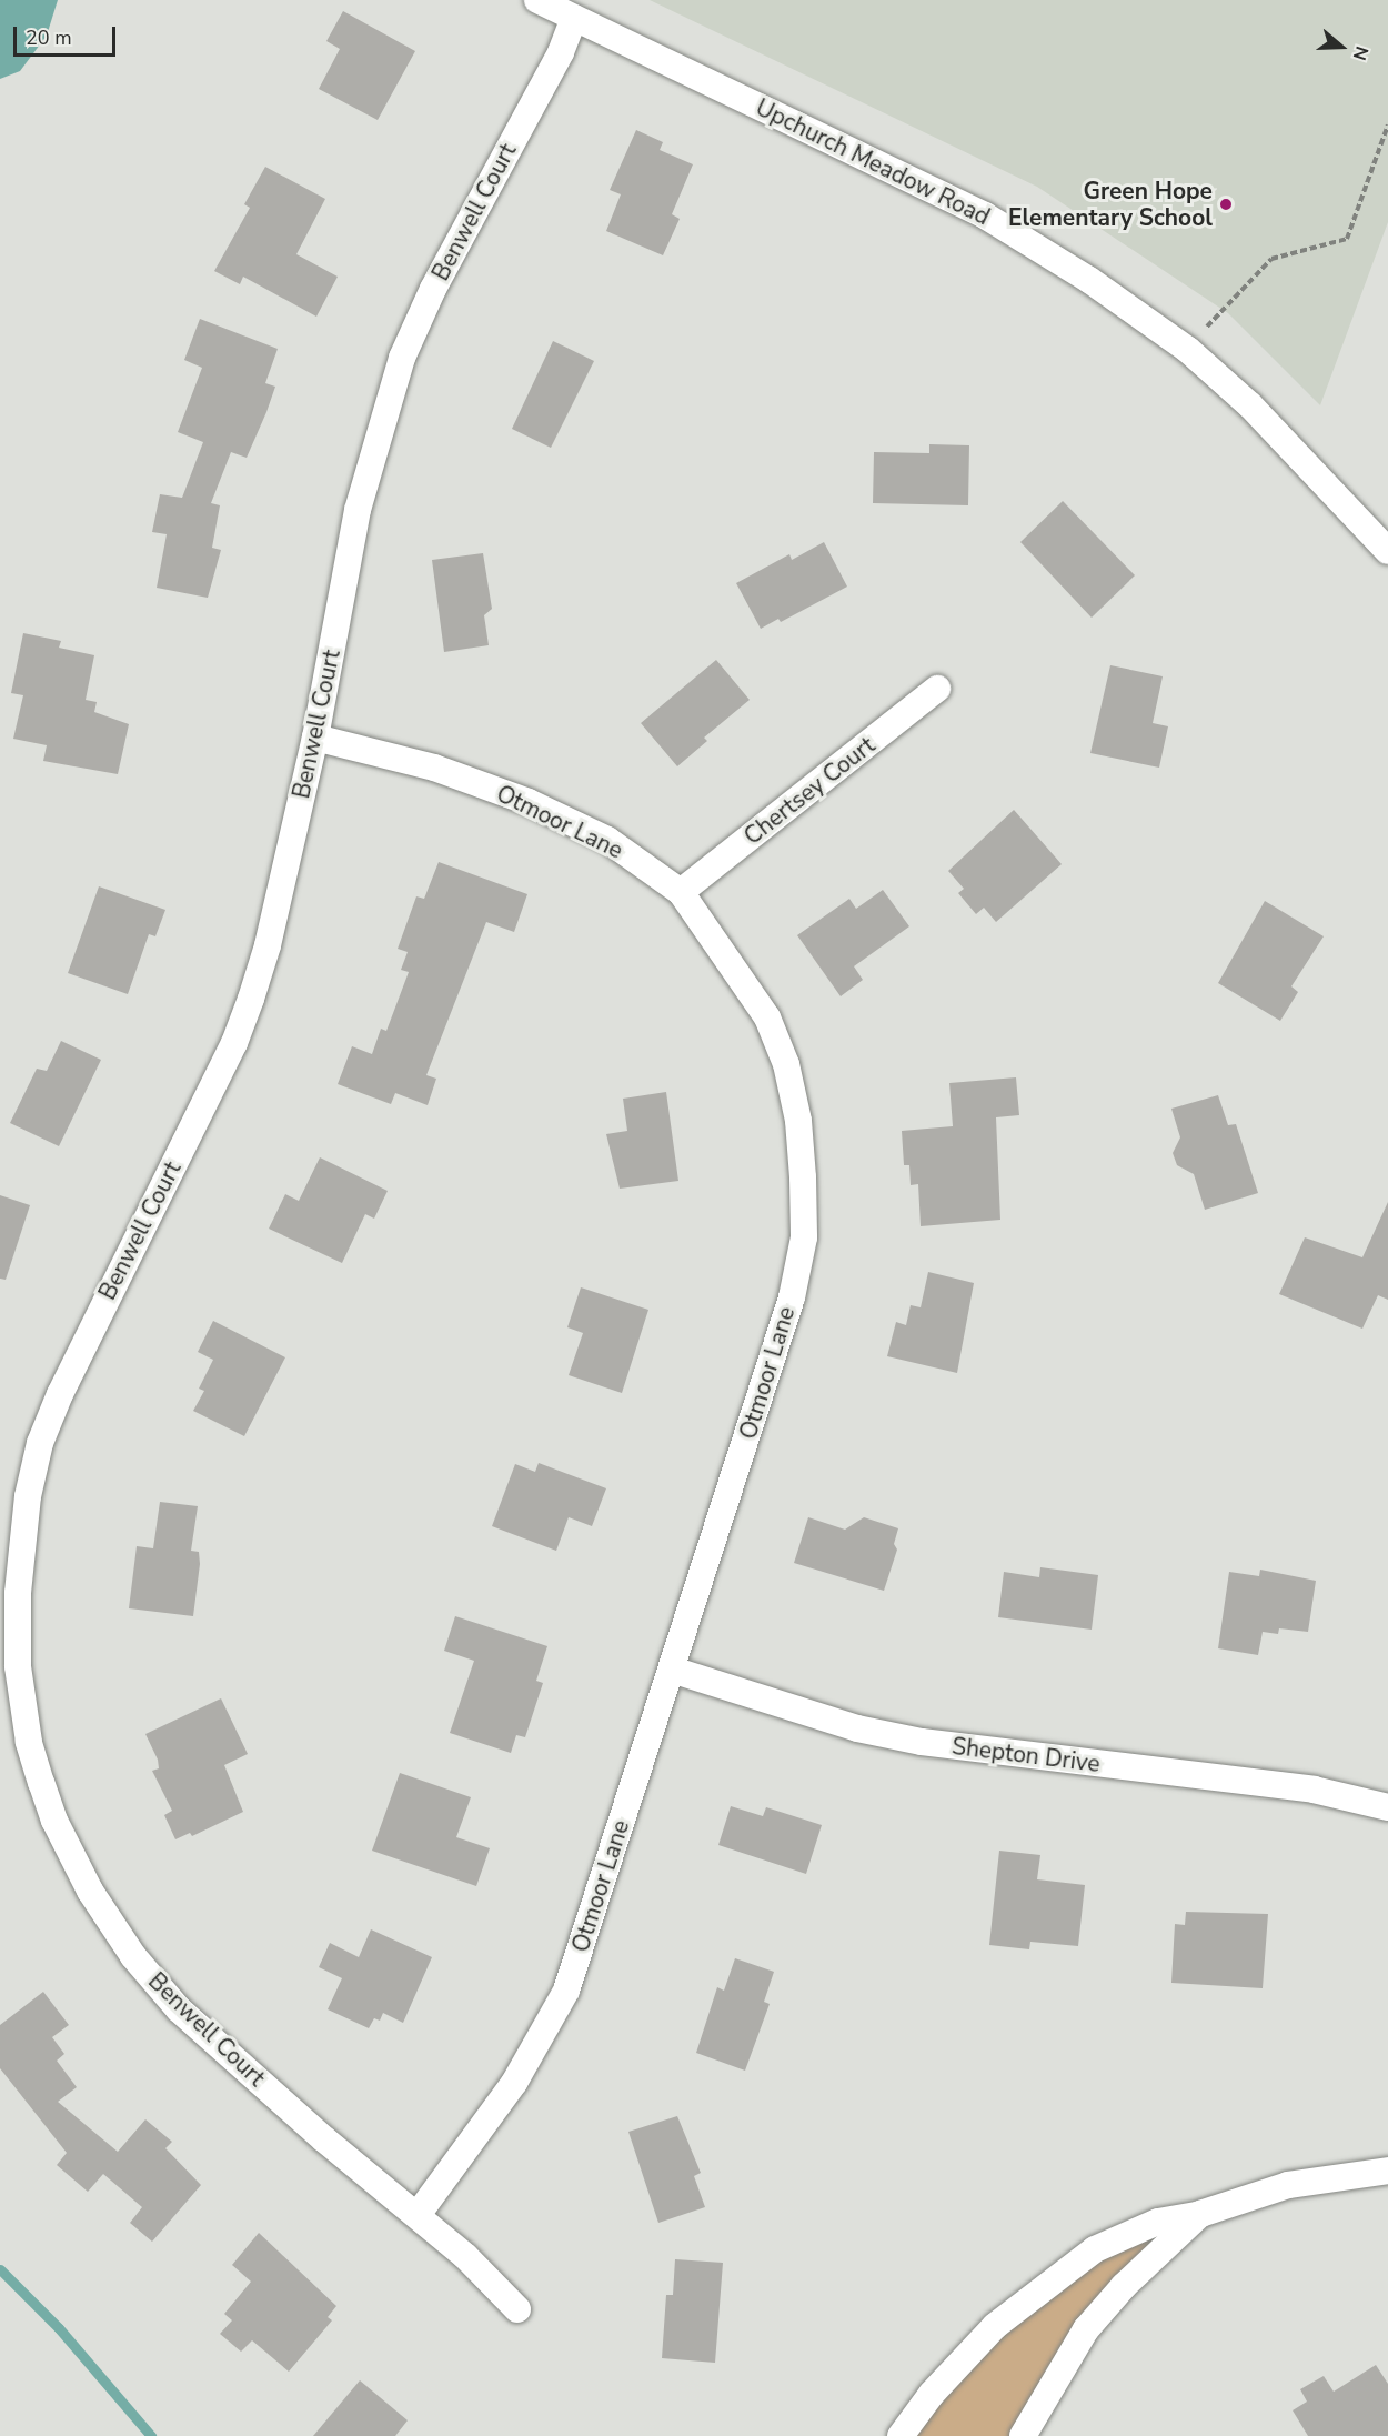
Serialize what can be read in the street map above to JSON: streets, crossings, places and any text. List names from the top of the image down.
{
  "streets": {
    "street": [
      "Upchurch Meadow Road",
      "Benwell Court",
      "Chertsey Court",
      "Otmoor Lane",
      "Shepton Drive"
    ]
  },
  "crossings": [
    ["Upchurch Meadow Road", "Benwell Court"],
    ["Benwell Court", "Otmoor Lane"],
    ["Chertsey Court", "Otmoor Lane"],
    ["Otmoor Lane", "Shepton Drive"]
  ],
  "places": ["Green Hope Elementary School"],
  "scale_bar": "20 m",
  "north": "right"
}
